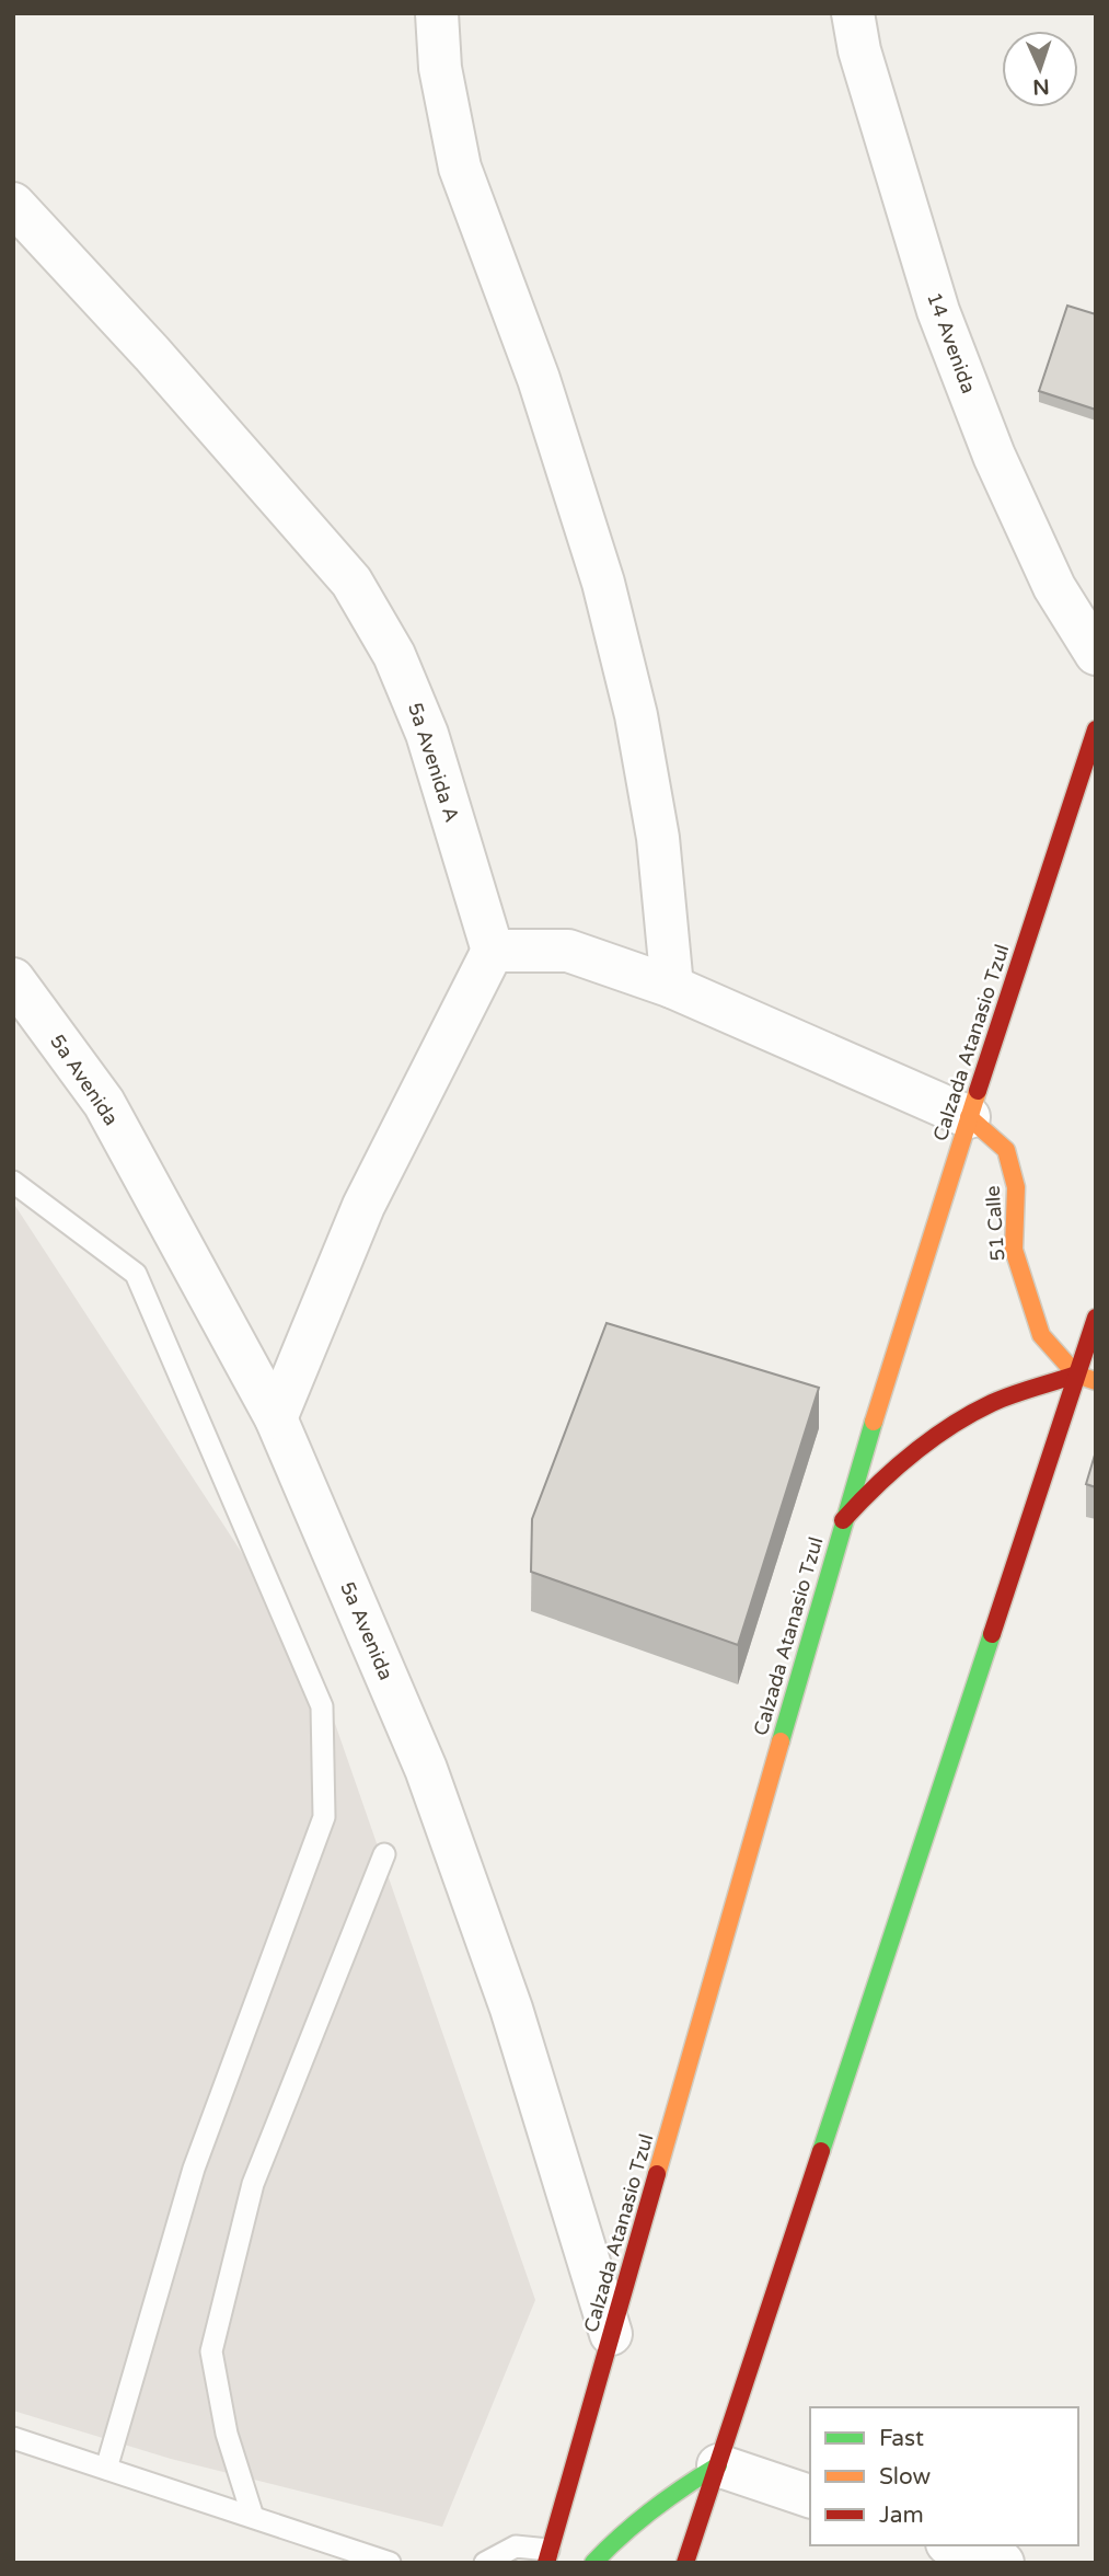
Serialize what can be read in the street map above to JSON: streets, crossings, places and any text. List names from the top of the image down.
{
  "streets": {
    "main road": ["Calzada Atanasio Tzul", "51 Calle"],
    "street": ["14 Avenida", "5a Avenida A", "5a Avenida"]
  },
  "crossings": [
    ["Calzada Atanasio Tzul", "5a Avenida"],
    ["Calzada Atanasio Tzul", "51 Calle"]
  ],
  "legend": ["Fast", "Slow", "Jam"],
  "north": "bottom"
}
